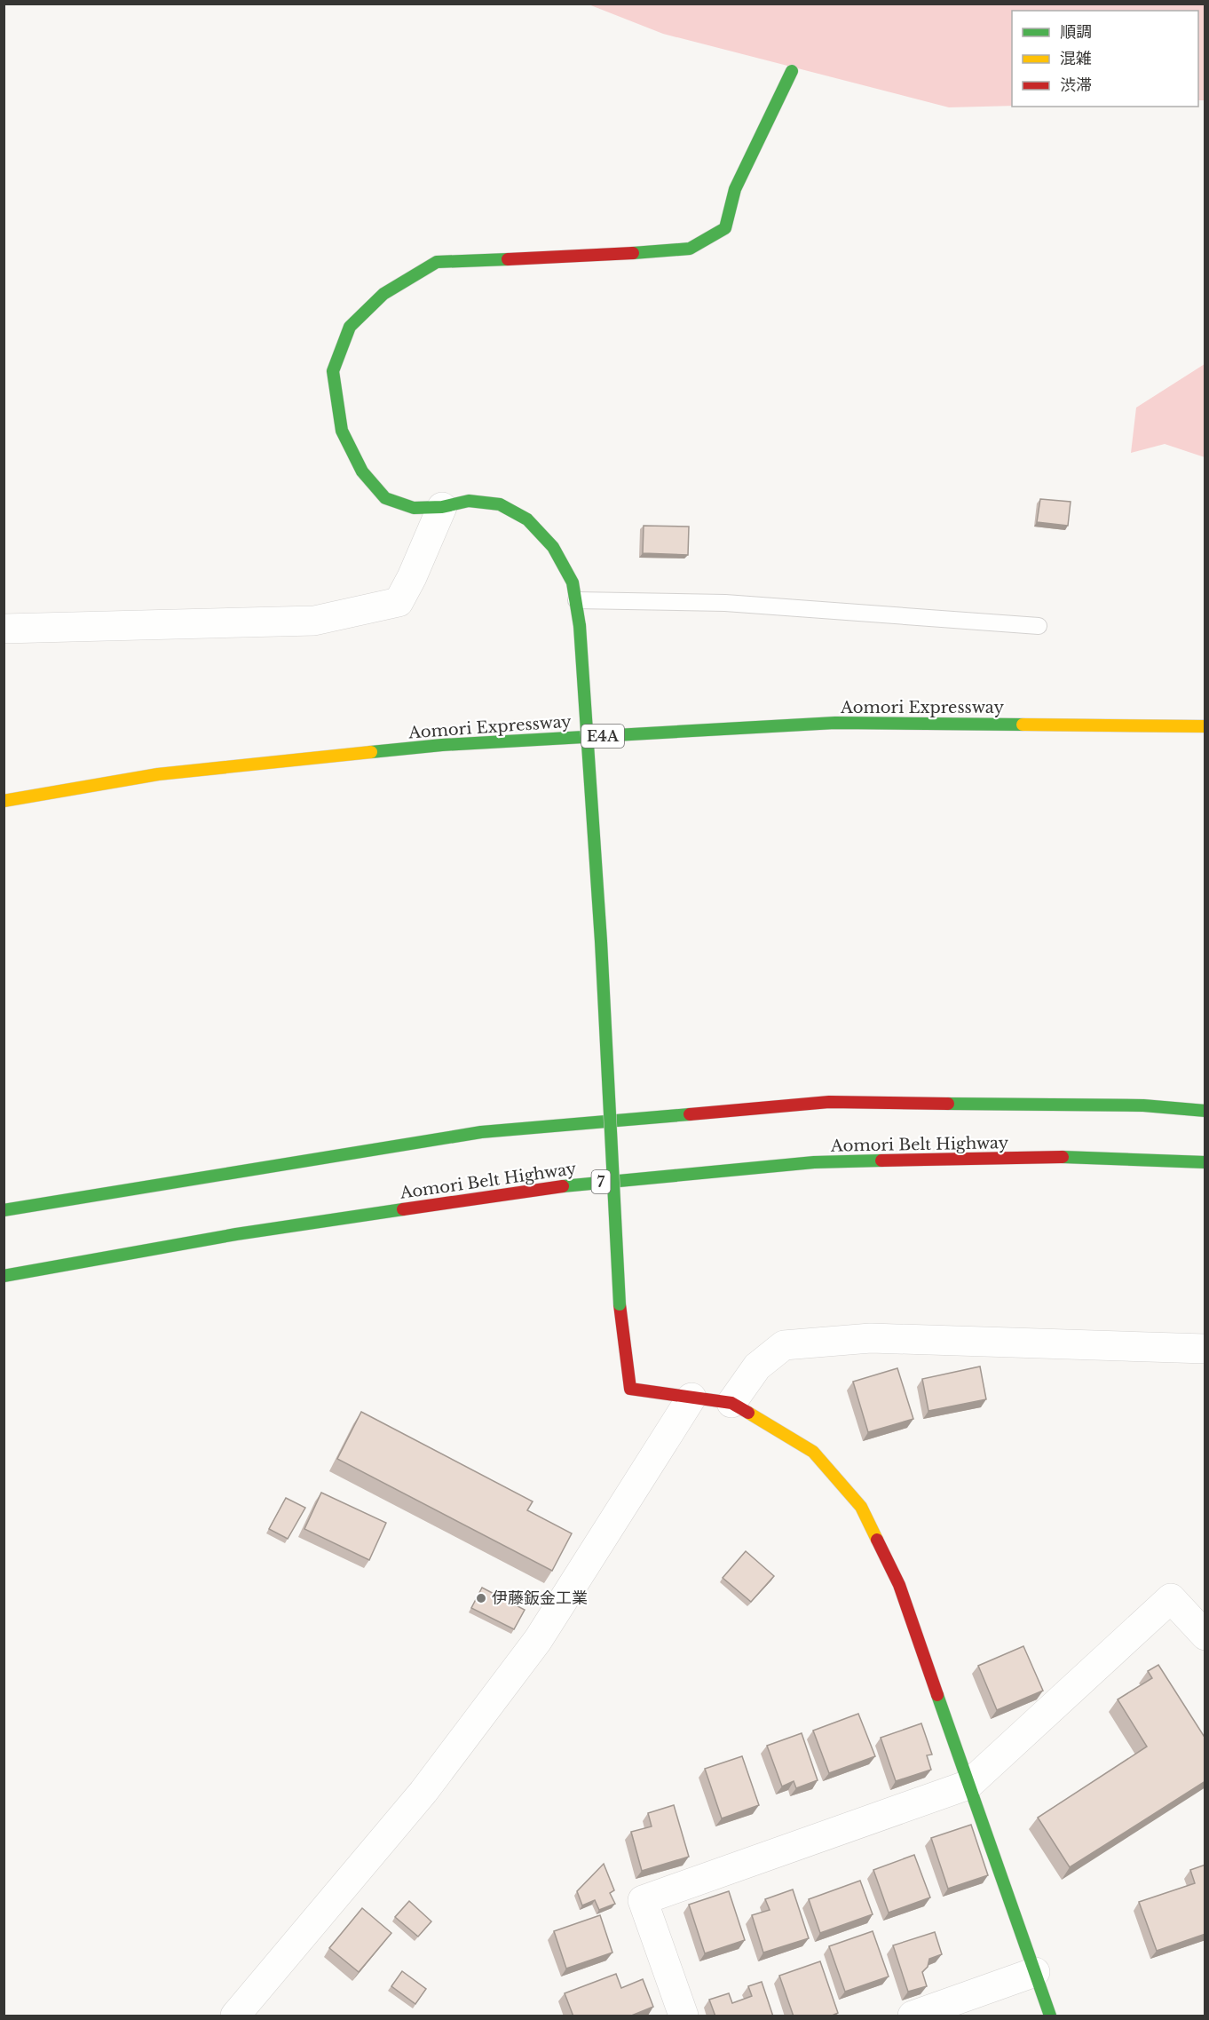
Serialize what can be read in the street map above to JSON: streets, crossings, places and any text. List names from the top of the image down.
{
  "streets": {
    "main road": [
      "Aomori Expressway",
      "E4A",
      "Aomori Belt Highway",
      "7"
    ]
  },
  "places": ["伊藤鈑金工業"],
  "legend": ["順調", "混雑", "渋滞"]
}
